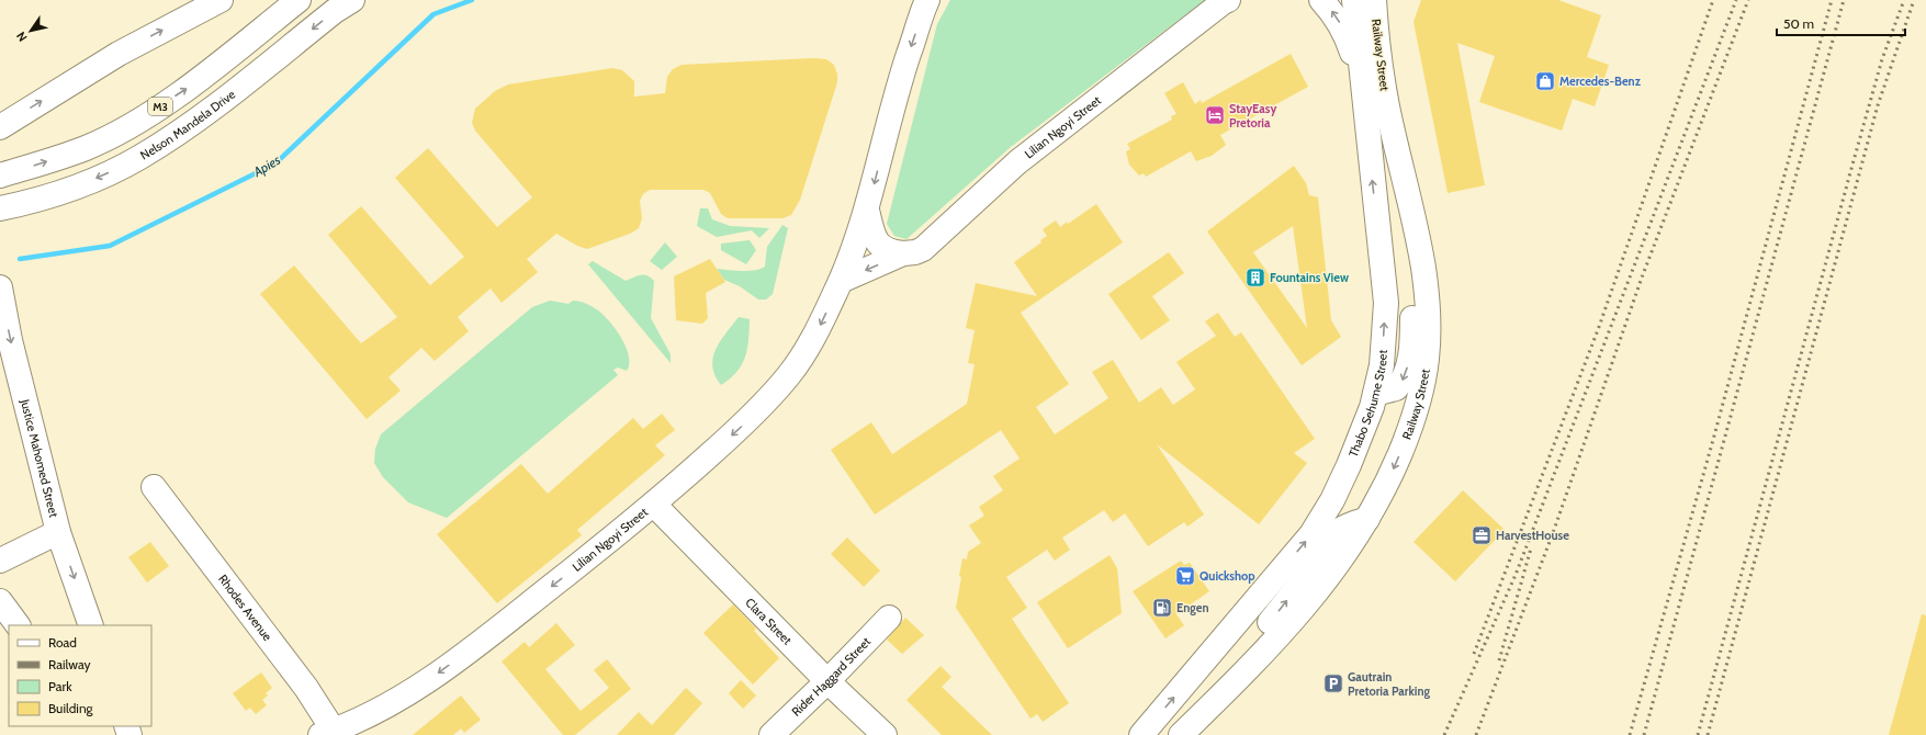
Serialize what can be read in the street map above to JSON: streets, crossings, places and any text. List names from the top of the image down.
{
  "streets": {
    "main road": [
      "Railway Street",
      "M3",
      "Nelson Mandela Drive",
      "Lilian Ngoyi Street",
      "Thabo Sehume Street",
      "Justice Mahomed Street",
      "Rhodes Avenue",
      "Clara Street",
      "Rider Haggard Street"
    ]
  },
  "crossings": [
    ["Lilian Ngoyi Street", "Rhodes Avenue"],
    ["Lilian Ngoyi Street", "Clara Street"],
    ["Clara Street", "Rider Haggard Street"]
  ],
  "one_way": ["Thabo Sehume Street", "Justice Mahomed Street"],
  "water": ["Apies"],
  "places": {
    "shop": ["Mercedes-Benz"],
    "hotel": ["StayEasy Pretoria"],
    "building": ["Fountains View"],
    "office": ["HarvestHouse"],
    "supermarket": ["Quickshop"],
    "fuel station": ["Engen"],
    "parking": ["Gautrain Pretoria Parking"]
  },
  "legend": [
    "Road",
    "Railway",
    "Park",
    "Building"
  ],
  "scale_bar": "50 m",
  "north": "bottom left"
}
